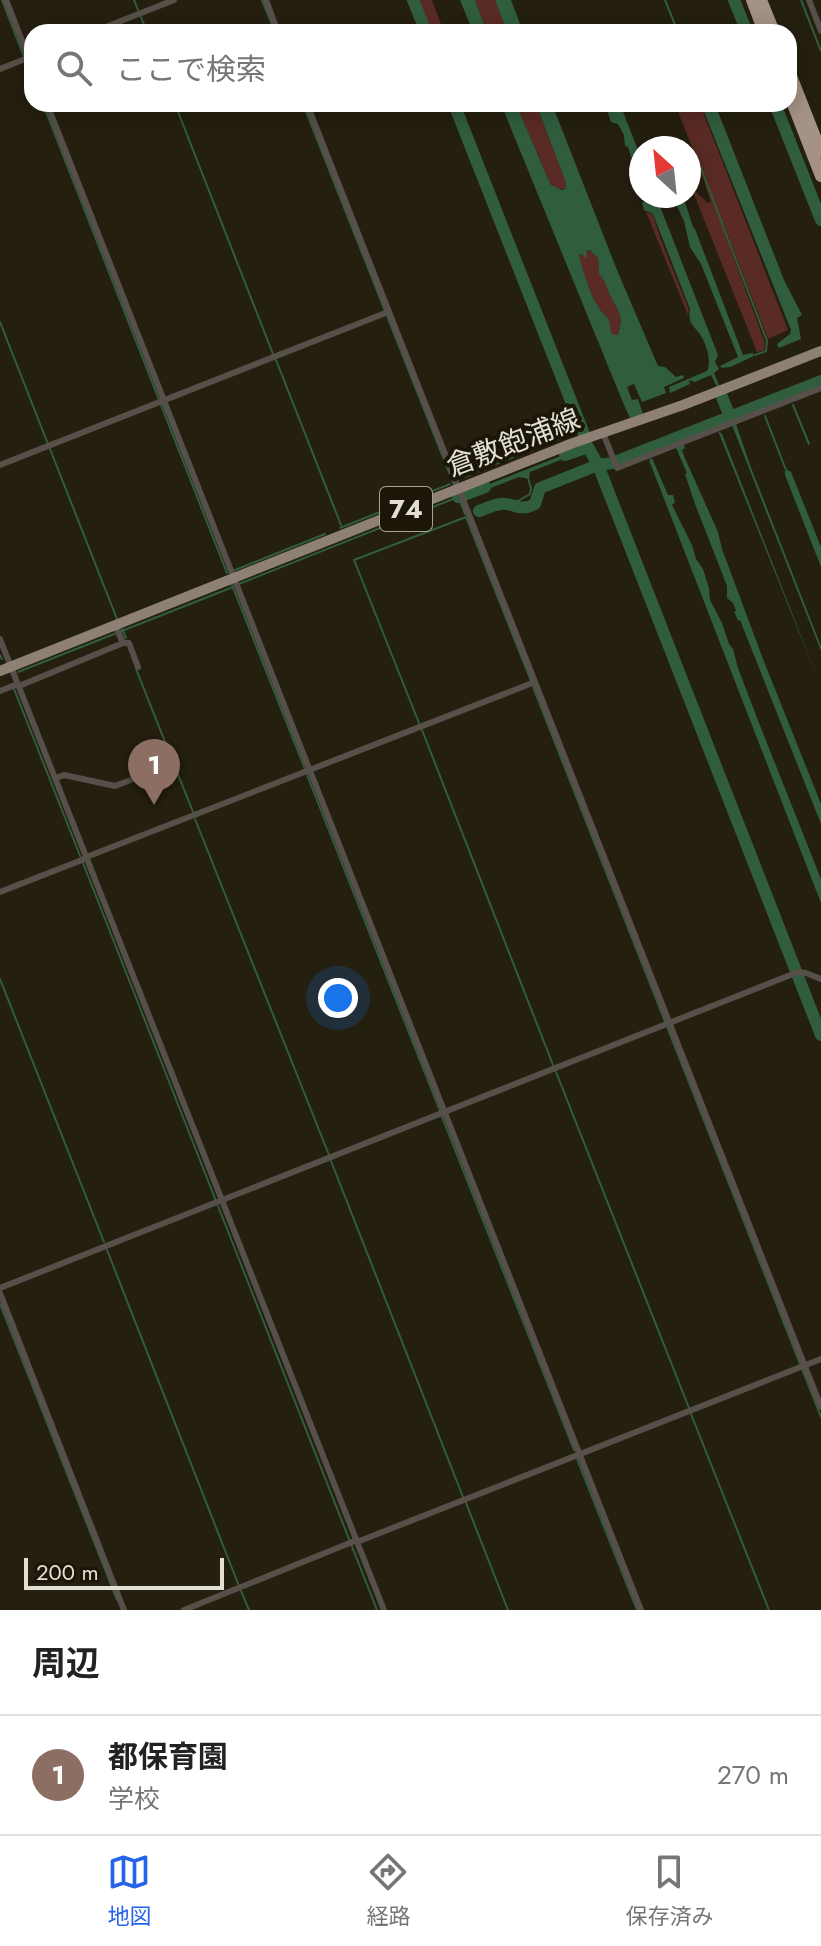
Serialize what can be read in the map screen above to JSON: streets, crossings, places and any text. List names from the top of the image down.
{
  "streets": {
    "main road": ["倉敷飽浦線", "74"]
  },
  "scale_bar": "200 m",
  "north": "top left",
  "page": {
    "search": "ここで検索",
    "pins": "1",
    "scale": "200 m",
    "heading": "周辺",
    "list": [
      {
        "mark": "1",
        "name": "都保育園",
        "note": "学校",
        "value": "270 m"
      }
    ],
    "nav": ["地図", "経路", "保存済み"]
  }
}
